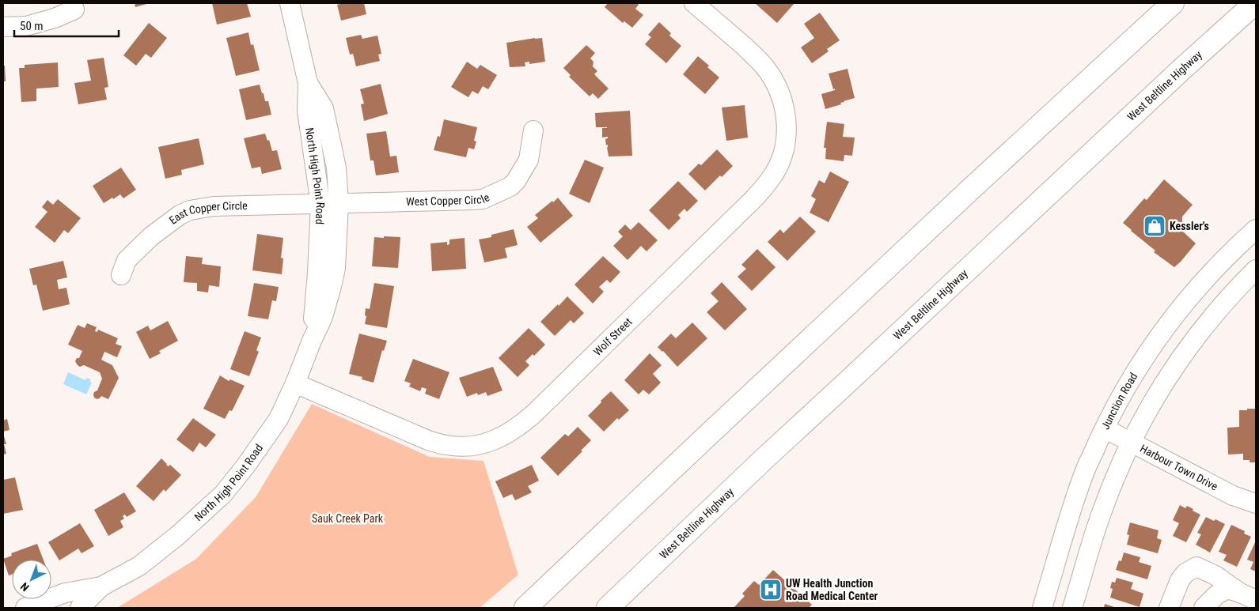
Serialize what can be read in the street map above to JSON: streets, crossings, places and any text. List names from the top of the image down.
{
  "streets": {
    "highway": ["West Beltline Highway"],
    "street": [
      "North High Point Road",
      "West Copper Circle",
      "East Copper Circle",
      "Wolf Street",
      "Junction Road",
      "Harbour Town Drive"
    ]
  },
  "crossings": [
    ["North High Point Road", "West Copper Circle"],
    ["North High Point Road", "East Copper Circle"],
    ["North High Point Road", "Wolf Street"],
    ["West Copper Circle", "East Copper Circle"],
    ["Junction Road", "Harbour Town Drive"]
  ],
  "parks": ["Sauk Creek Park"],
  "places": {
    "shop": ["Kessler's"],
    "hospital": ["UW Health Junction Road Medical Center"]
  },
  "scale_bar": "50 m",
  "north": "bottom left"
}
